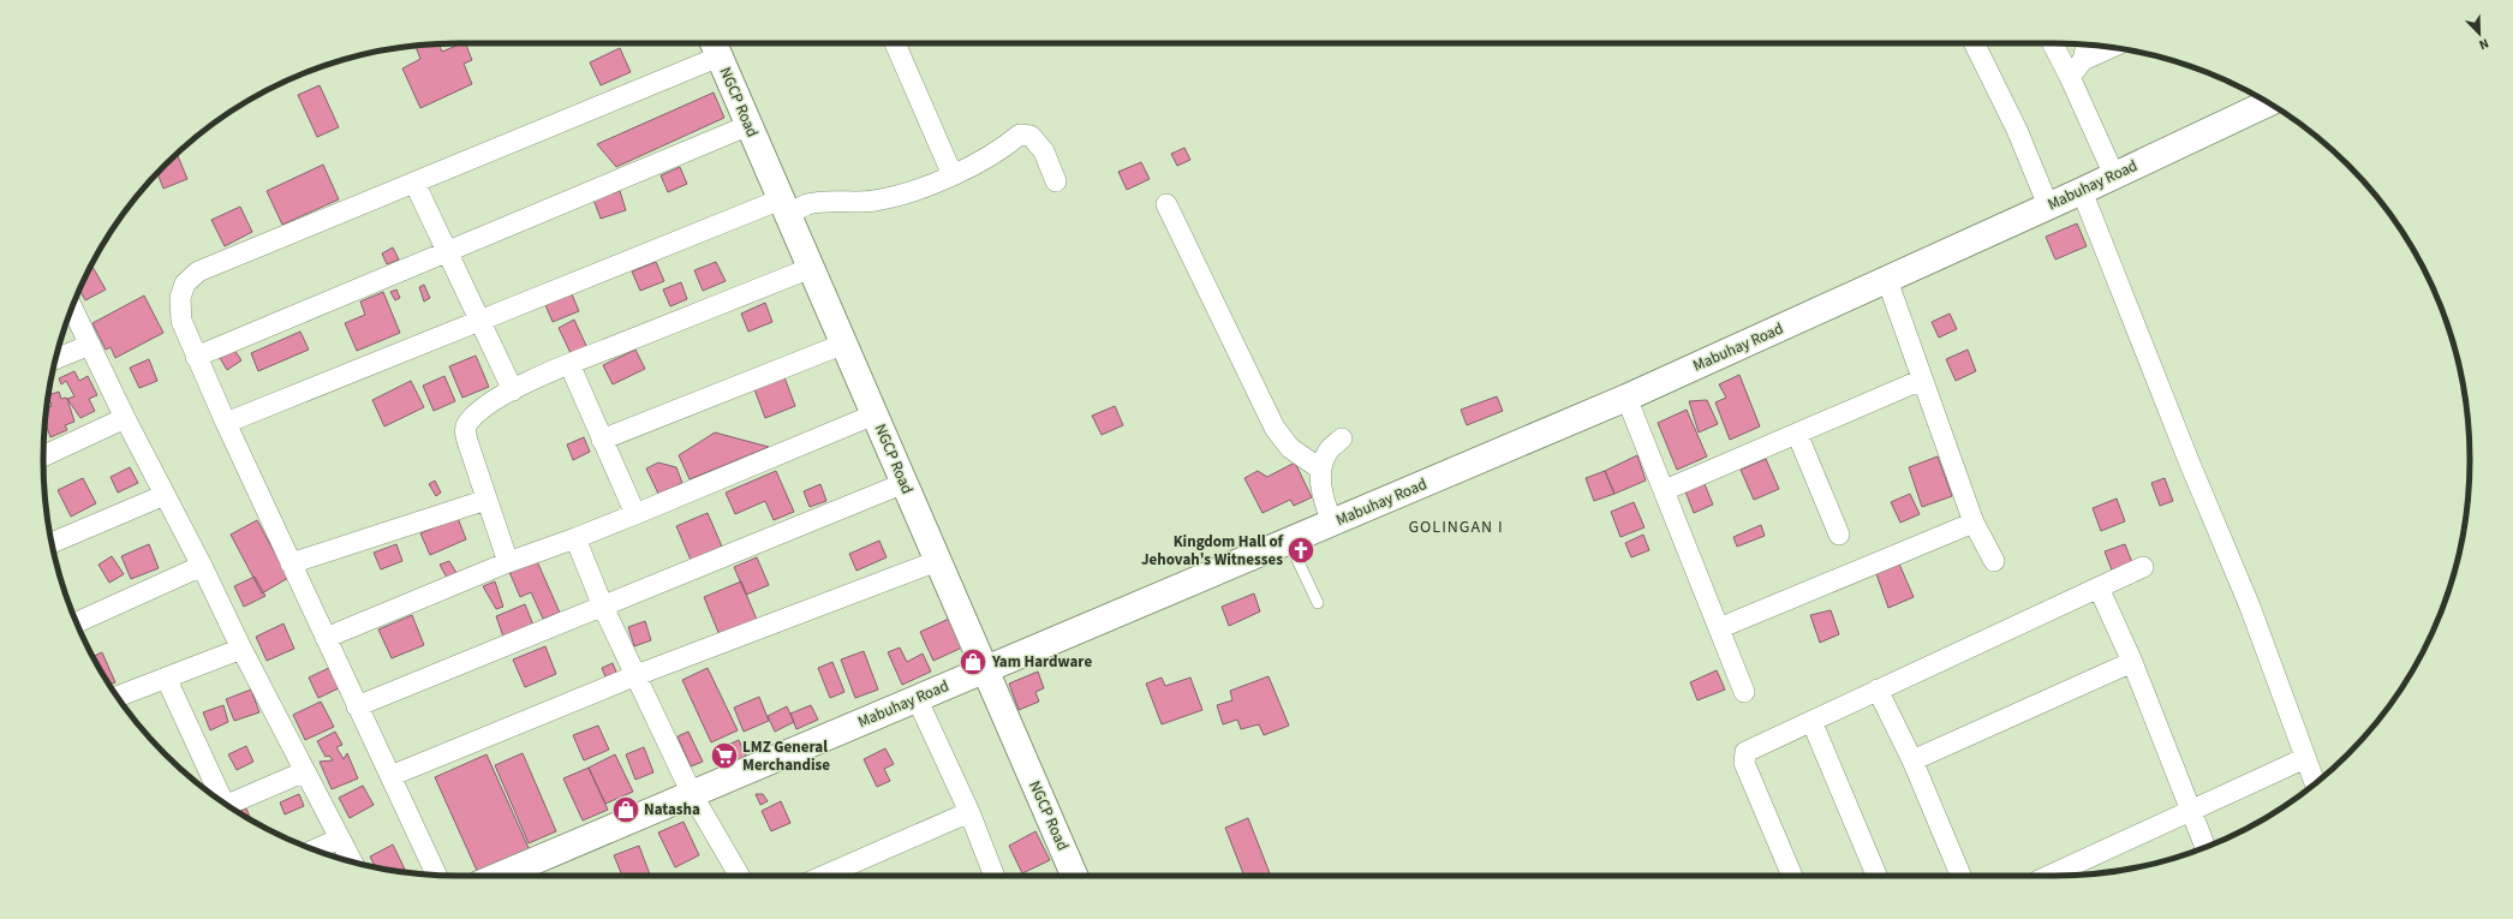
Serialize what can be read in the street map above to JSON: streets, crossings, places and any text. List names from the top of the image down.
{
  "streets": {
    "street": ["NGCP Road", "Mabuhay Road"]
  },
  "crossings": [
    ["NGCP Road", "Mabuhay Road"]
  ],
  "districts": ["GOLINGAN I"],
  "places": {
    "church": ["Kingdom Hall of Jehovah's Witnesses"],
    "shop": ["Yam Hardware", "Natasha"],
    "supermarket": ["LMZ General Merchandise"]
  },
  "north": "bottom right"
}
